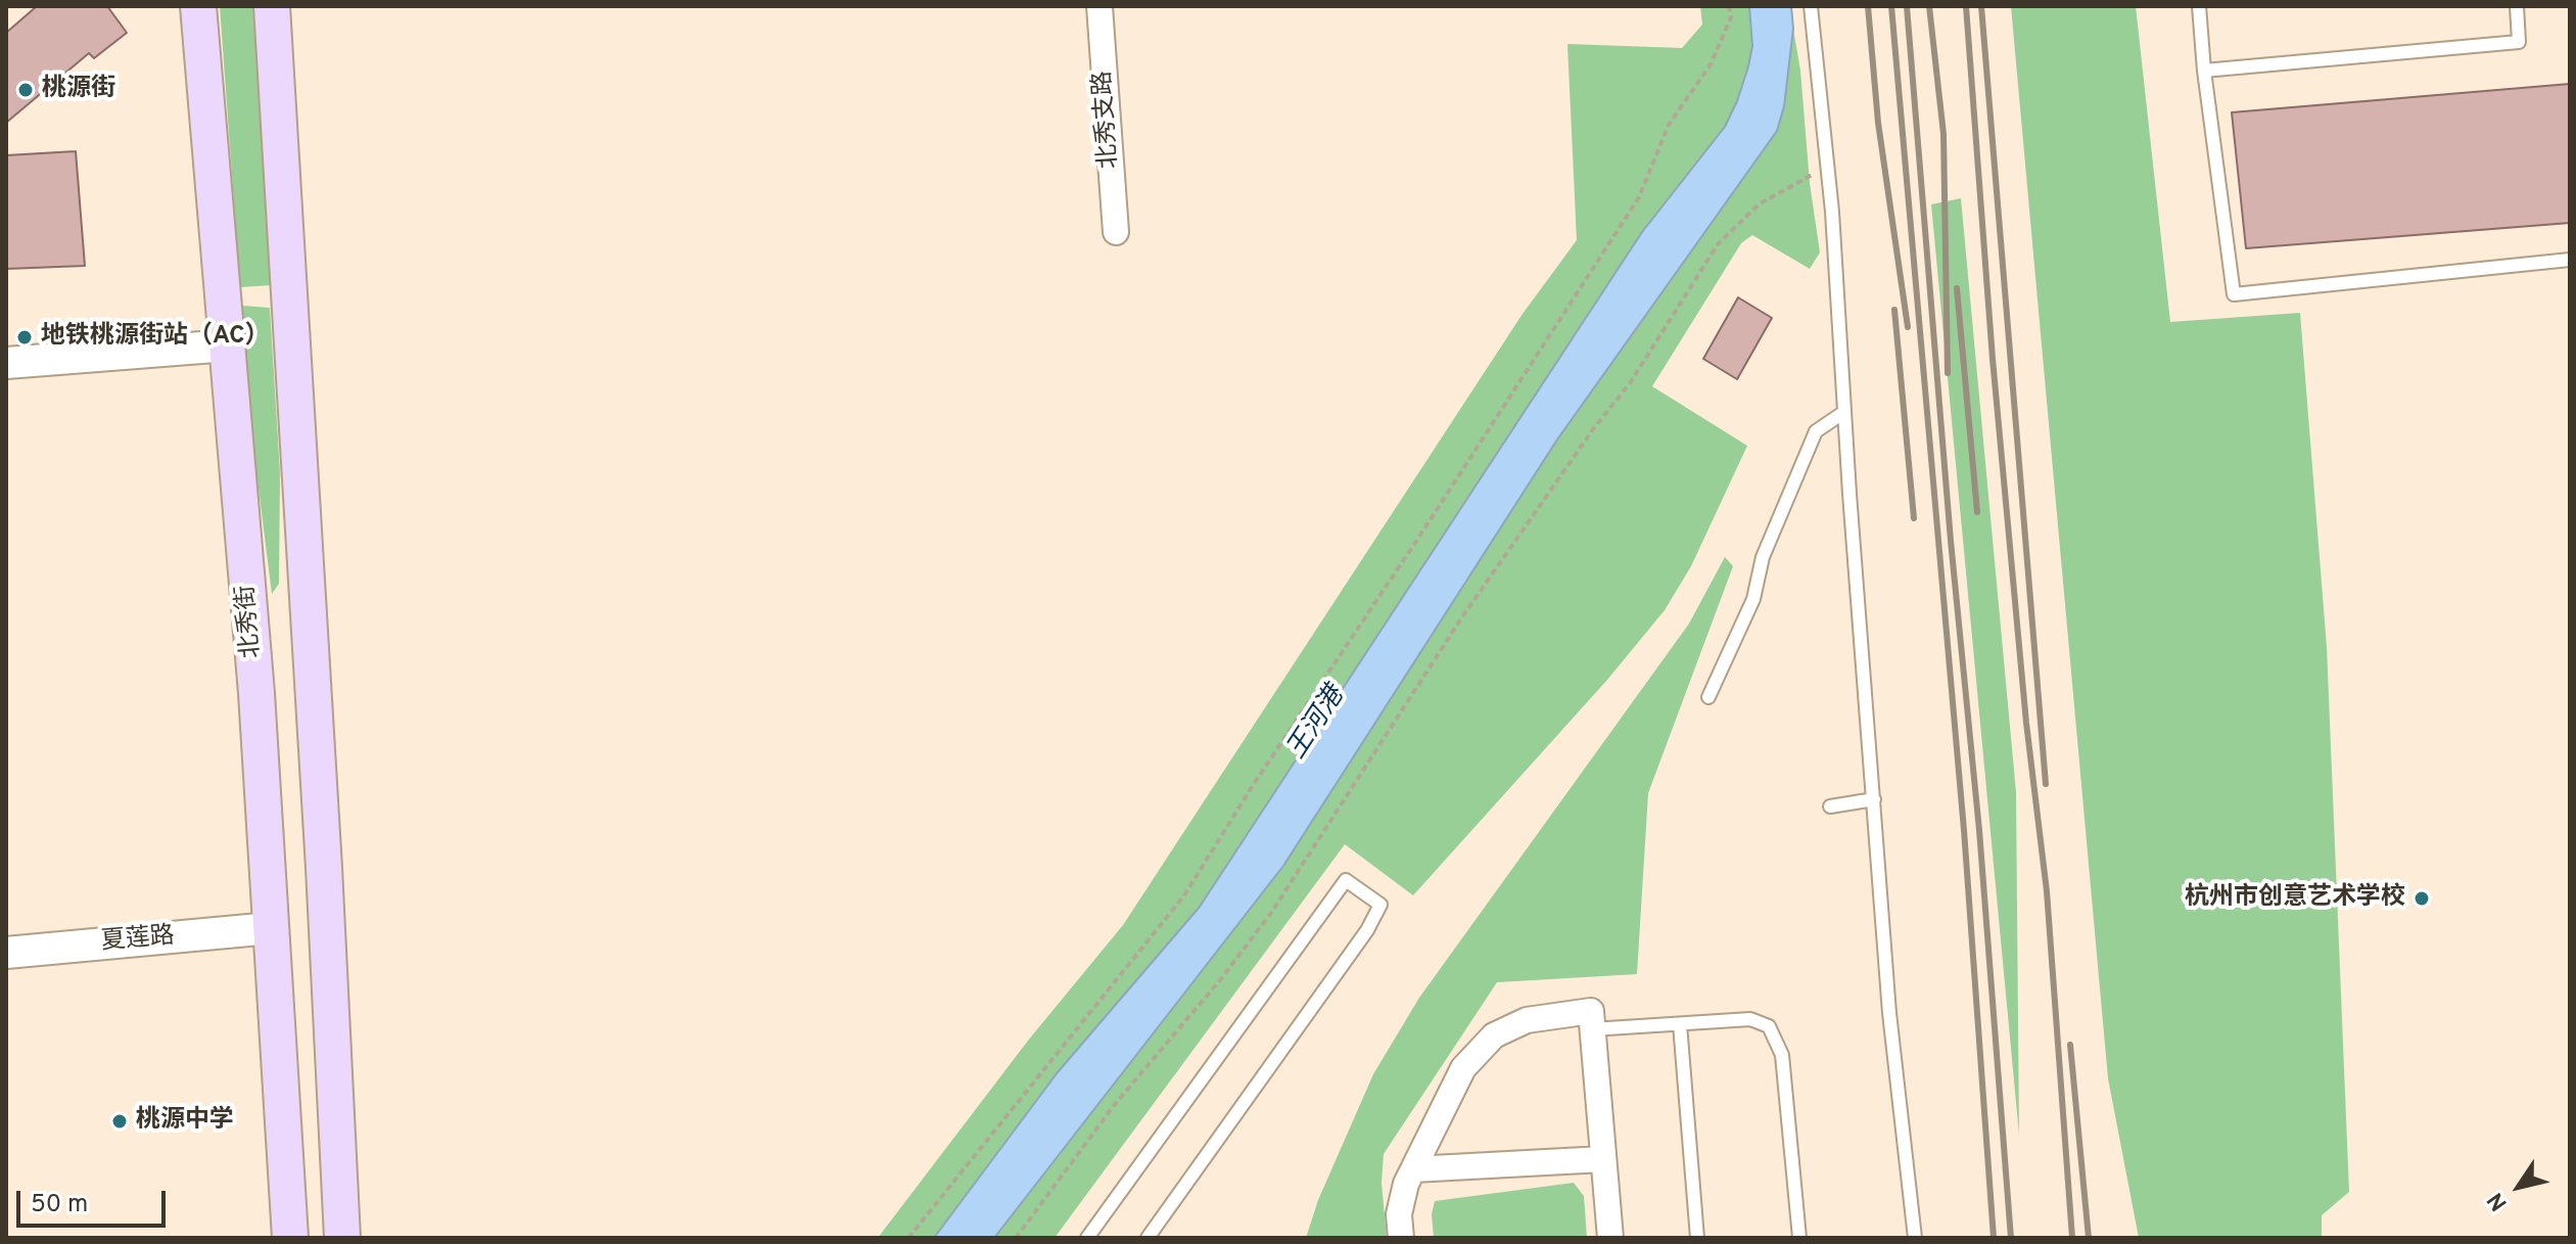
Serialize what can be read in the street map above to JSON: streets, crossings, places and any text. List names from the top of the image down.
{
  "streets": {
    "main road": ["北秀街"],
    "street": ["北秀支路", "夏莲路"]
  },
  "crossings": [
    ["北秀街", "夏莲路"]
  ],
  "water": ["王河港"],
  "places": [
    "桃源街",
    "地铁桃源街站（A·C）",
    "杭州市创意艺术学校",
    "桃源中学"
  ],
  "scale_bar": "50 m",
  "north": "bottom left"
}
